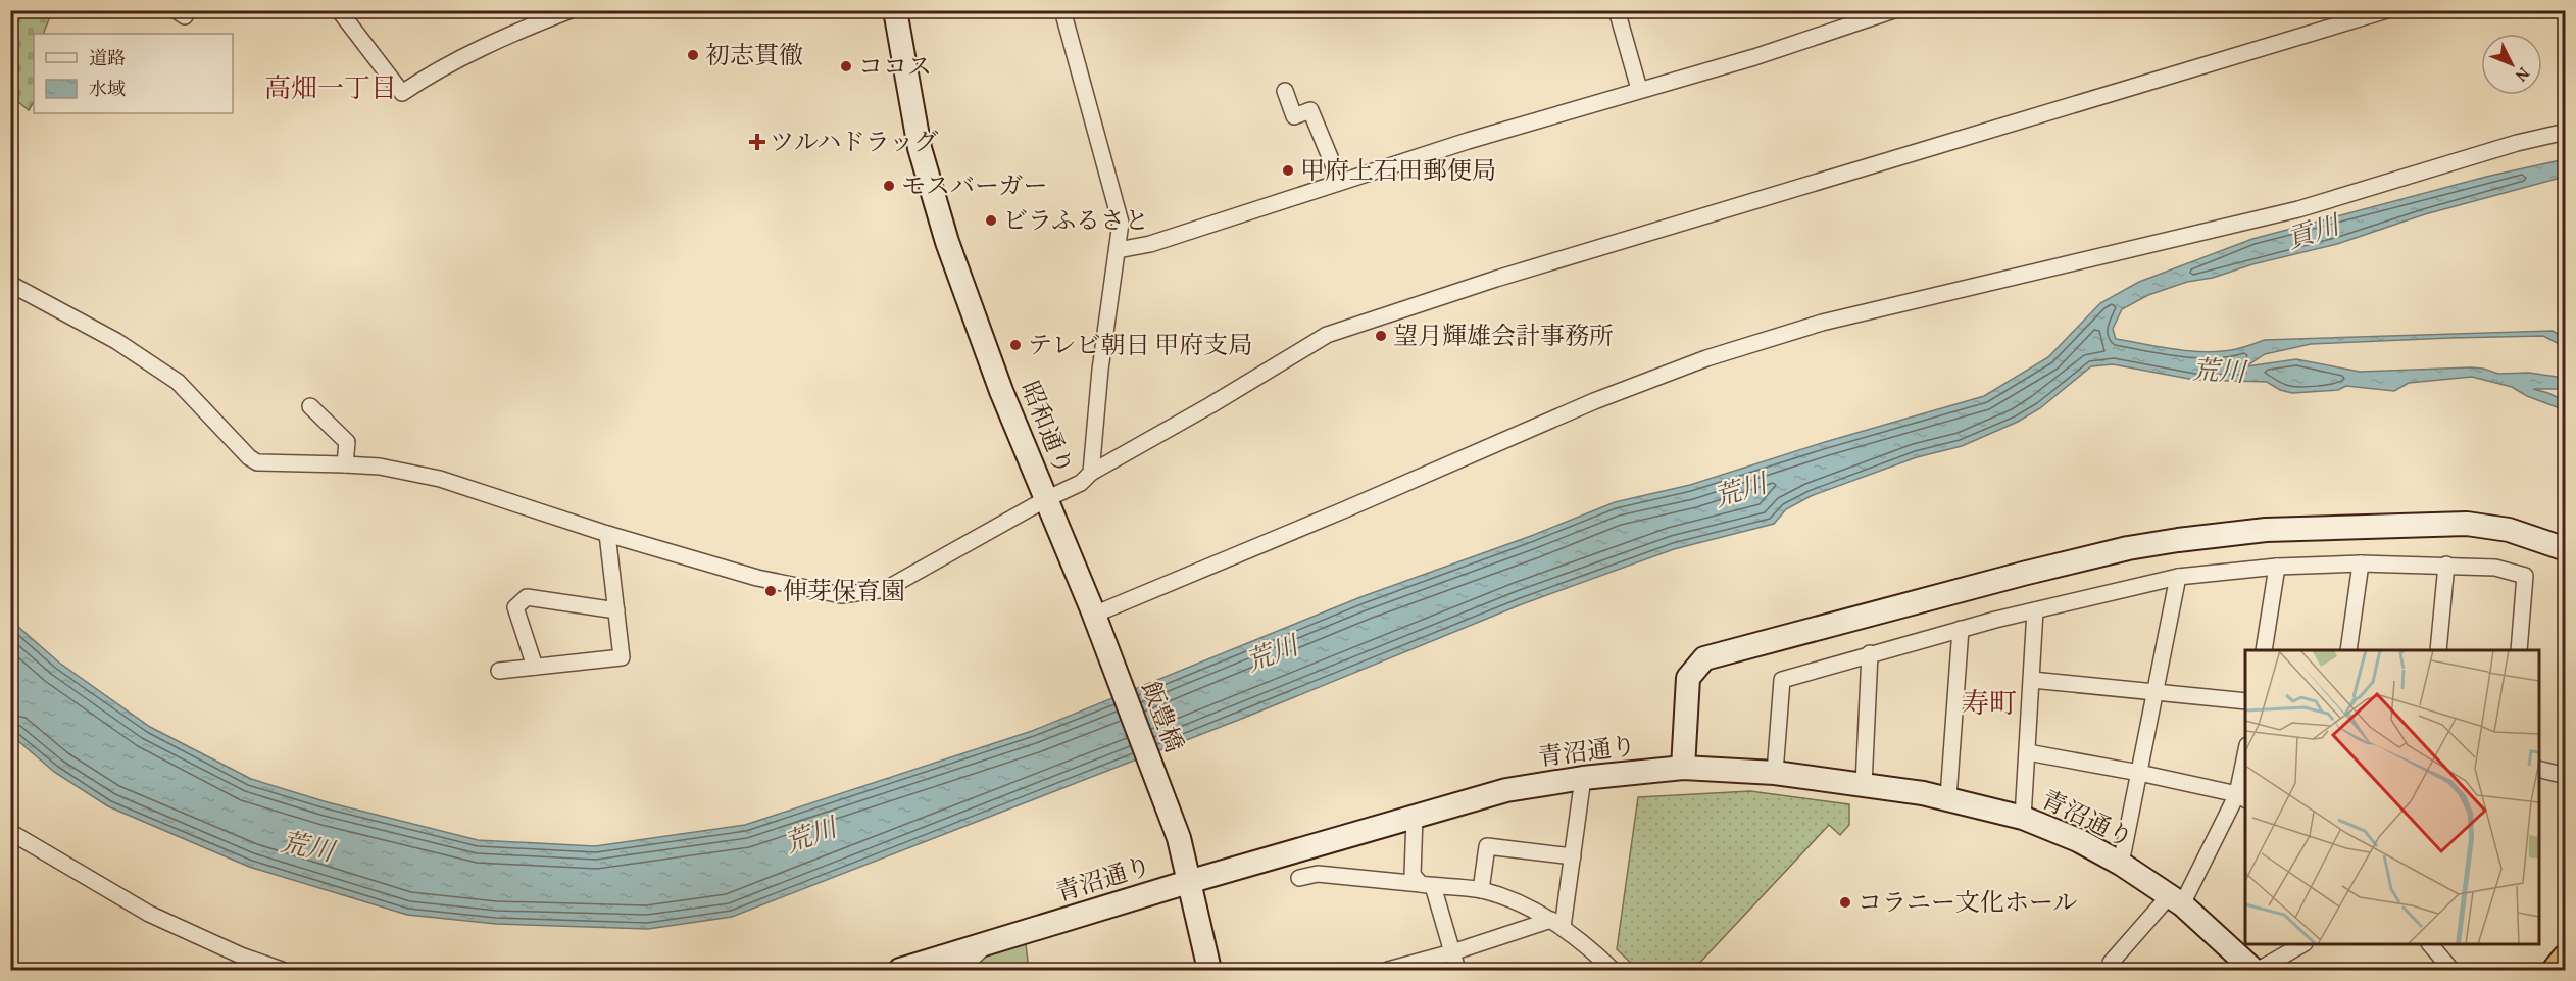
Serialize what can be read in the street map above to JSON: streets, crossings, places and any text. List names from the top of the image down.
{
  "streets": {
    "street": ["昭和通り", "飯豊橋", "青沼通り"]
  },
  "crossings": [
    ["昭和通り", "飯豊橋"],
    ["飯豊橋", "青沼通り"]
  ],
  "districts": ["高畑一丁目", "寿町"],
  "water": ["貢川", "荒川"],
  "places": {
    "other": [
      "初志貫徹",
      "ココス",
      "甲府上石田郵便局",
      "モスバーガー",
      "ビラふるさと",
      "望月輝雄会計事務所",
      "テレビ朝日 甲府支局",
      "伸芽保育園",
      "コラニー文化ホール"
    ],
    "health": ["ツルハドラッグ"]
  },
  "legend": ["道路", "水域"],
  "north": "bottom right"
}
